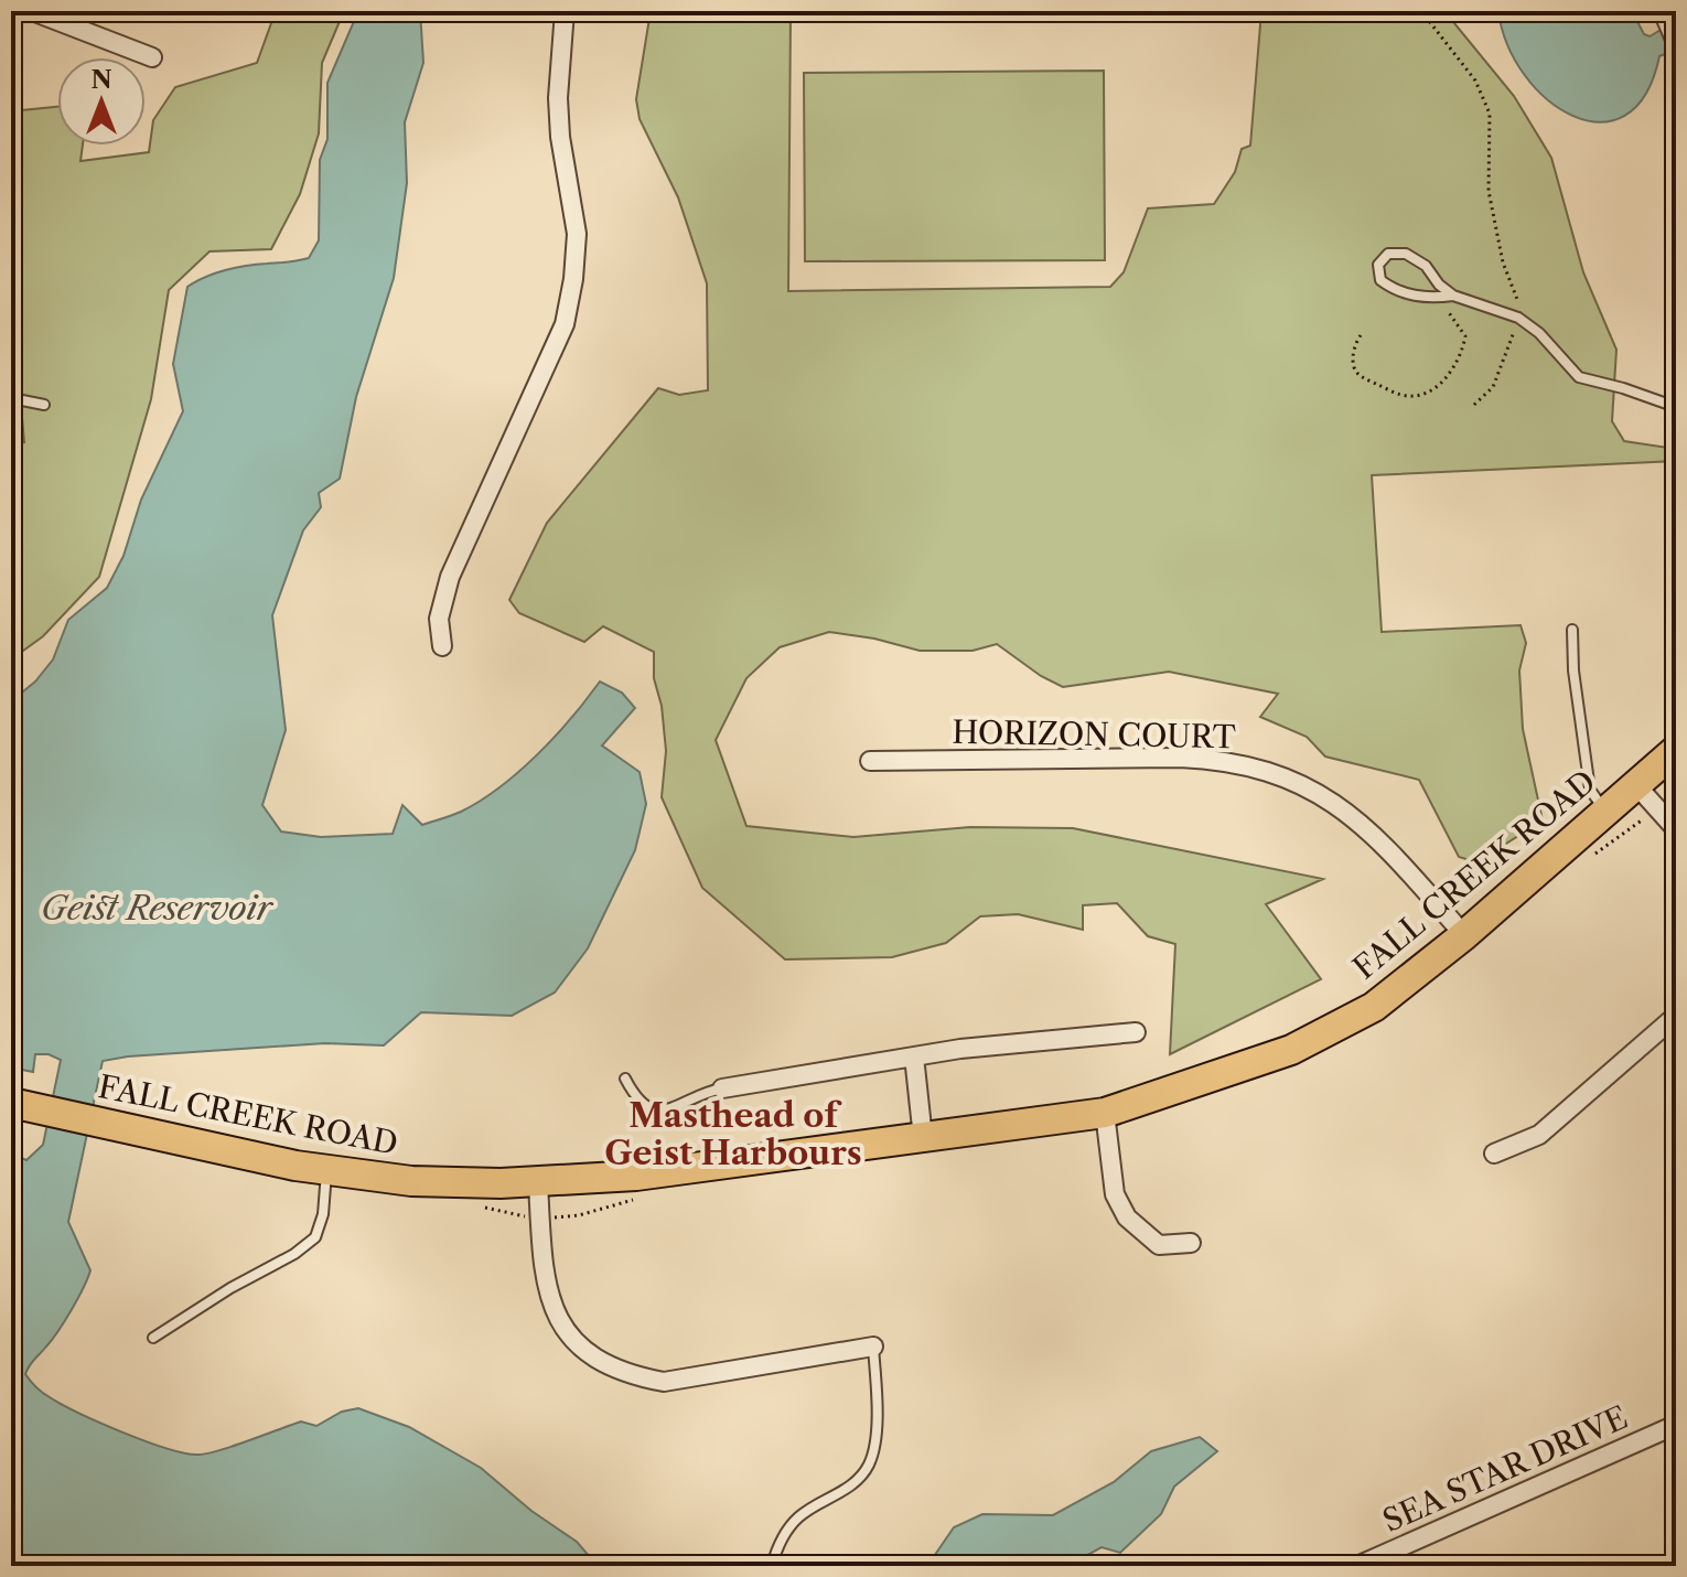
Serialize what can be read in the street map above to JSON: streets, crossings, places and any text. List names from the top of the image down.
{
  "streets": {
    "main road": ["FALL CREEK ROAD"],
    "street": ["HORIZON COURT", "SEA STAR DRIVE"]
  },
  "crossings": [
    ["HORIZON COURT", "FALL CREEK ROAD"]
  ],
  "districts": ["Masthead of Geist Harbours"],
  "water": ["Geist Reservoir"],
  "north": "top"
}
